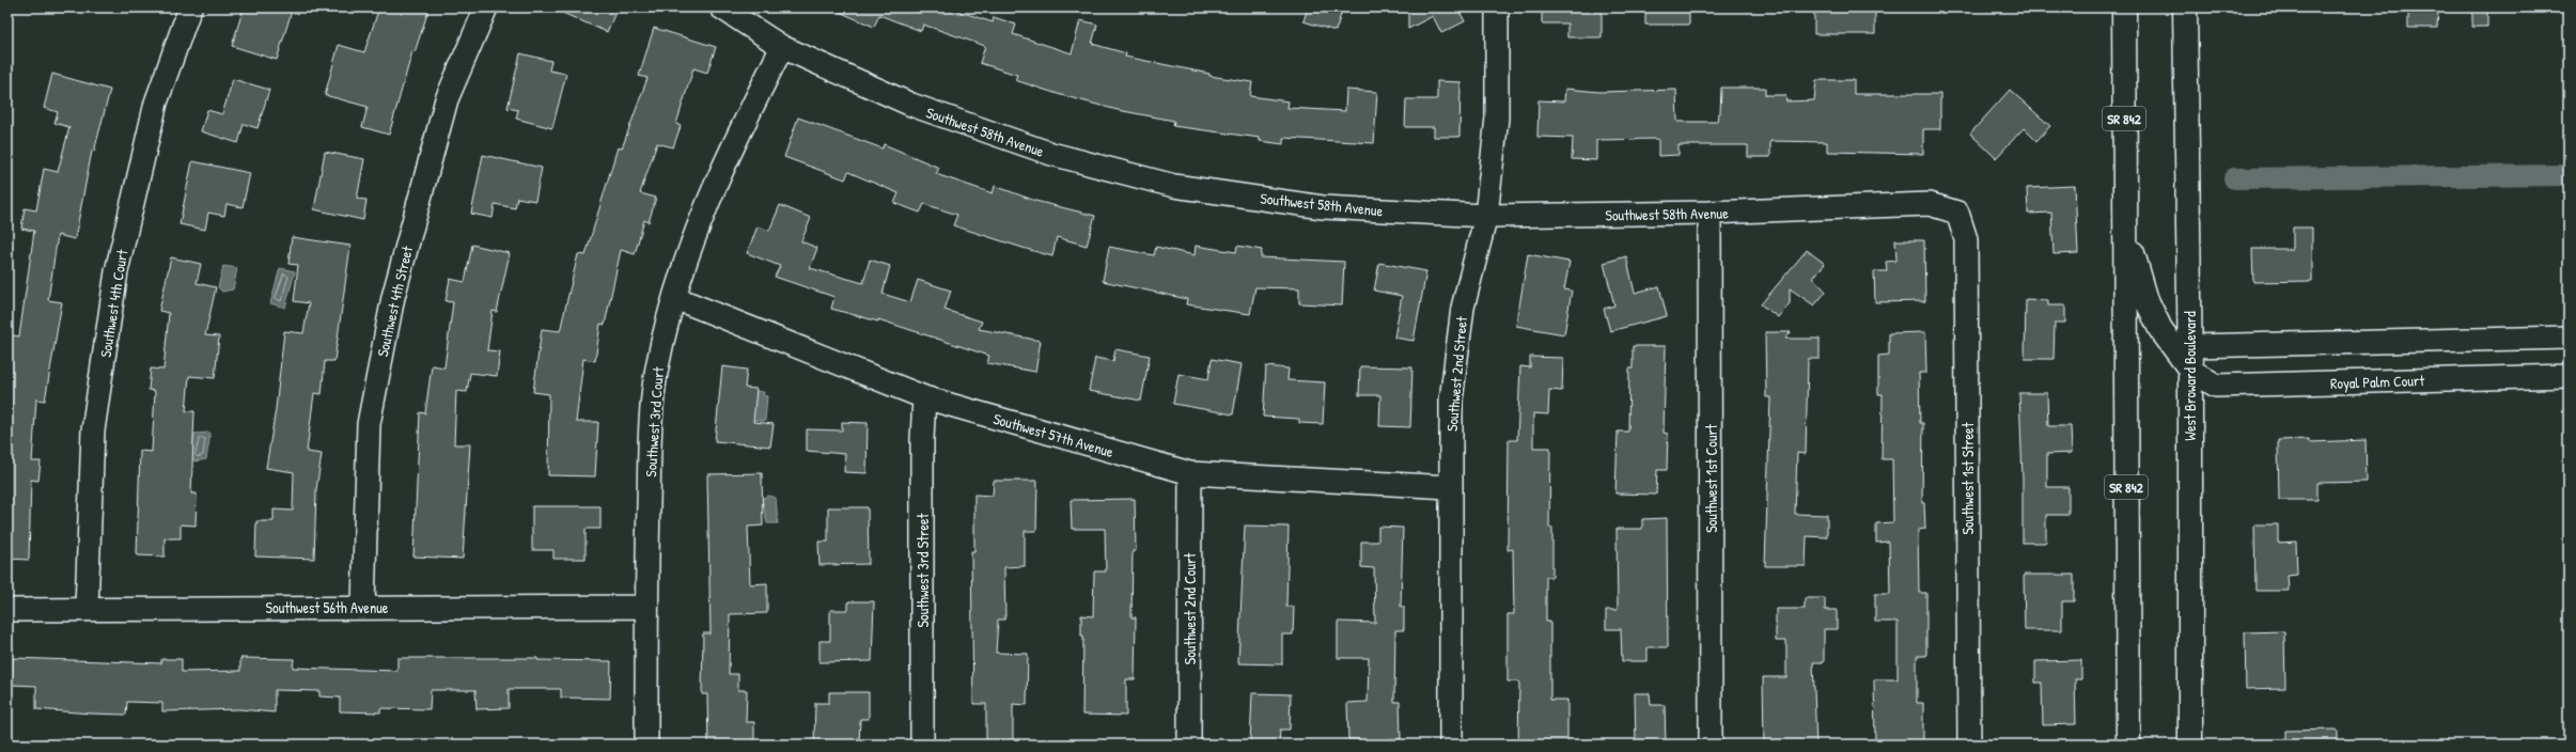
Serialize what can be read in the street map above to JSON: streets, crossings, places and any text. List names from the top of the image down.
{
  "streets": {
    "main road": ["SR 842", "West Broward Boulevard"],
    "street": [
      "Southwest 58th Avenue",
      "Southwest 4th Street",
      "Southwest 4th Court",
      "Southwest 2nd Street",
      "Royal Palm Court",
      "Southwest 3rd Court",
      "Southwest 57th Avenue",
      "Southwest 1st Court",
      "Southwest 1st Street",
      "Southwest 3rd Street",
      "Southwest 56th Avenue",
      "Southwest 2nd Court"
    ]
  },
  "crossings": [
    ["Southwest 58th Avenue", "Southwest 2nd Street"],
    ["Southwest 58th Avenue", "Southwest 3rd Court"],
    ["Southwest 58th Avenue", "Southwest 1st Court"],
    ["Southwest 58th Avenue", "Southwest 1st Street"],
    ["Southwest 4th Street", "Southwest 56th Avenue"],
    ["Southwest 4th Court", "Southwest 56th Avenue"],
    ["Southwest 2nd Street", "Southwest 57th Avenue"],
    ["West Broward Boulevard", "Royal Palm Court"],
    ["Southwest 3rd Court", "Southwest 57th Avenue"],
    ["Southwest 3rd Court", "Southwest 56th Avenue"],
    ["Southwest 57th Avenue", "Southwest 3rd Street"],
    ["Southwest 57th Avenue", "Southwest 2nd Court"]
  ]
}
